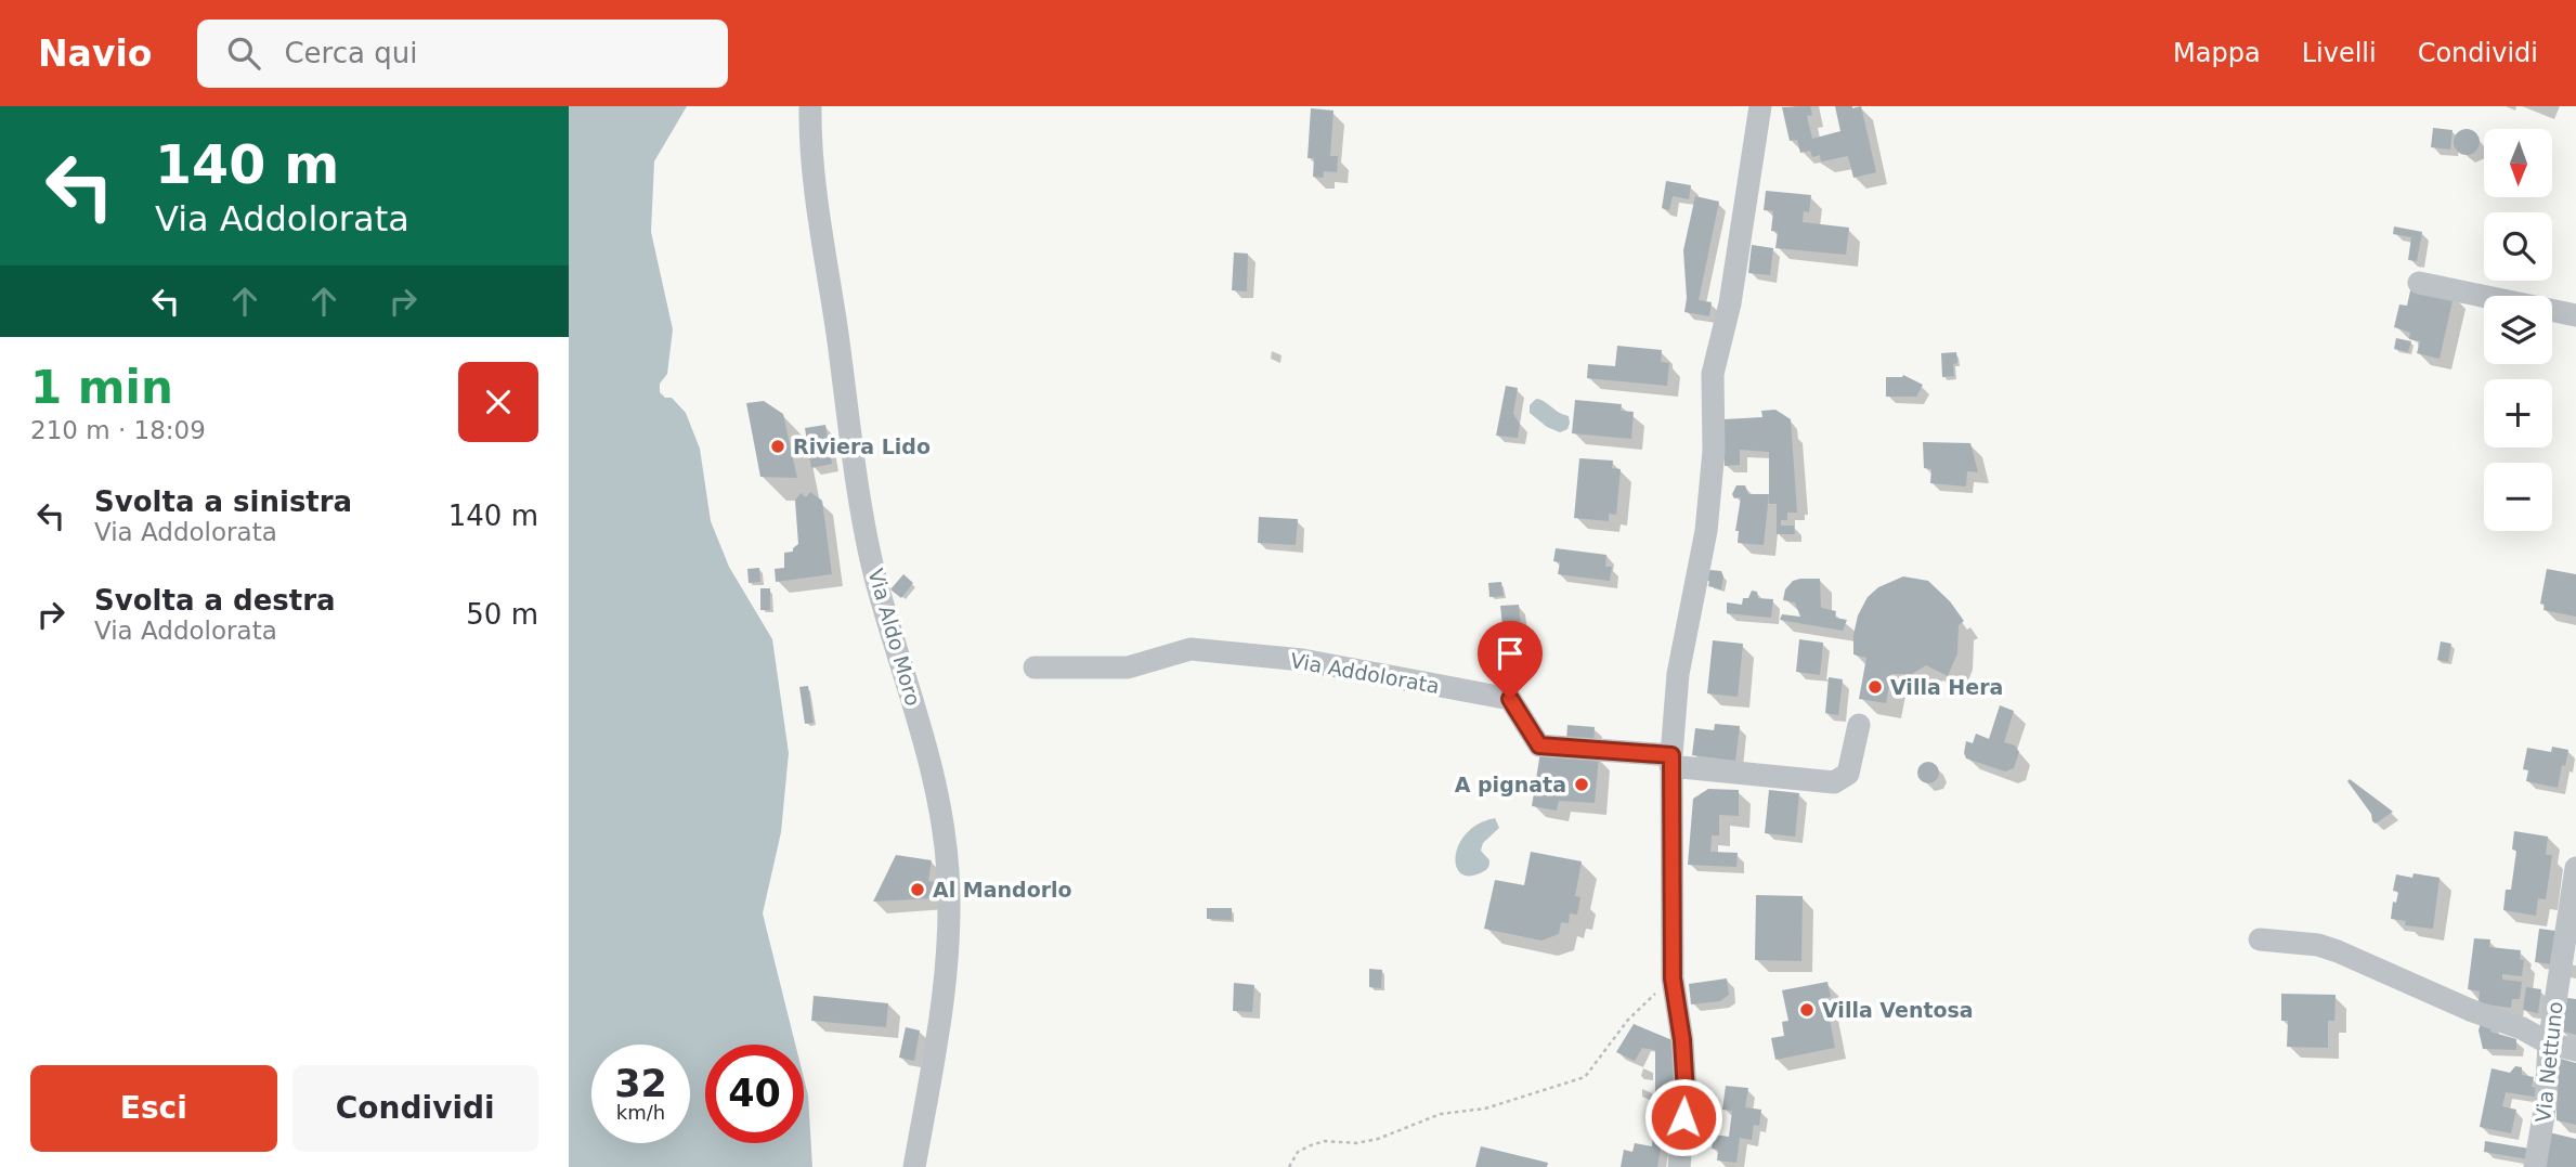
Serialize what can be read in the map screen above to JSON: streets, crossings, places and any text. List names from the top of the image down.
{
  "streets": {
    "street": ["Via Aldo Moro", "Via Addolorata", "Via Nettuno"]
  },
  "places": [
    "Riviera Lido",
    "Villa Hera",
    "A pignata",
    "Al Mandorlo",
    "Villa Ventosa"
  ],
  "north": "bottom",
  "page": {
    "header": "Navio",
    "search": "Cerca qui",
    "nav": ["Mappa", "Livelli", "Condividi"],
    "turn": ["140 m", "Via Addolorata"],
    "map_buttons": ["+", "−"],
    "heading": ["1 min", "210 m · 18:09"],
    "list": [
      {
        "name": "Svolta a sinistra",
        "note": "Via Addolorata",
        "value": "140 m"
      },
      {
        "name": "Svolta a destra",
        "note": "Via Addolorata",
        "value": "50 m"
      }
    ],
    "speed": "32 km/h",
    "limit": "40",
    "buttons": ["Esci", "Condividi"]
  }
}
